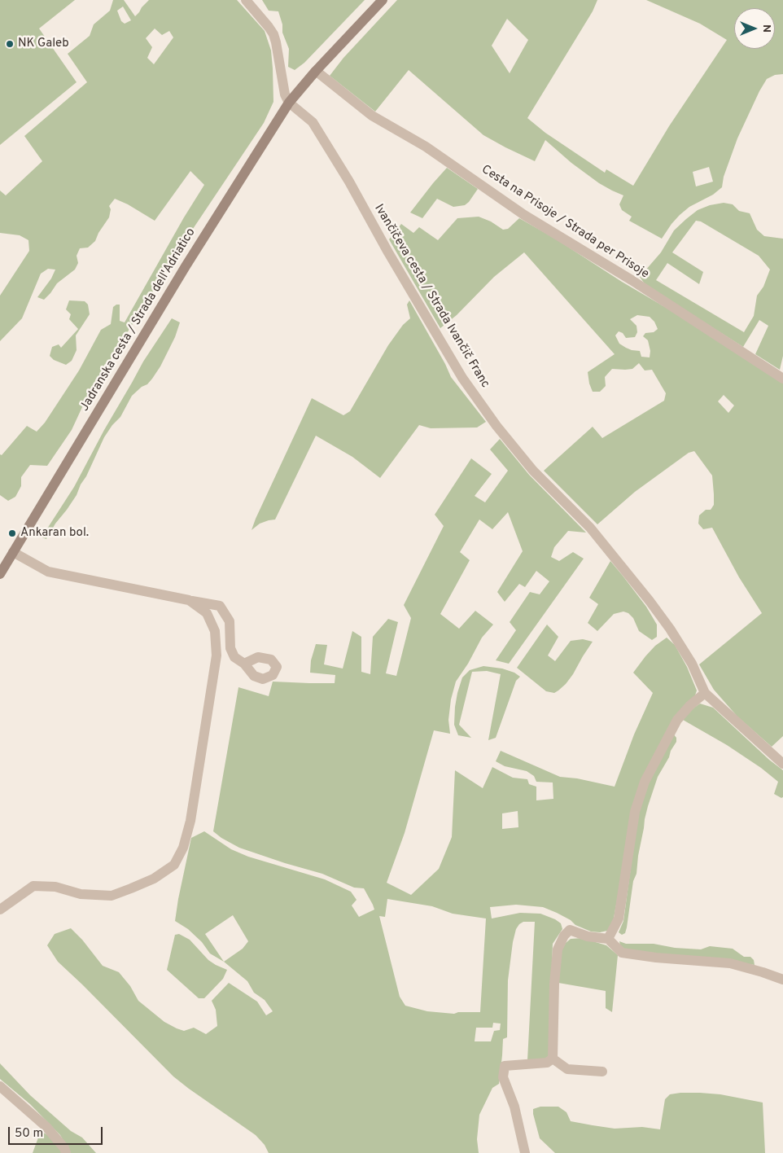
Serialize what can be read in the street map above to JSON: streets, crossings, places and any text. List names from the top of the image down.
{
  "streets": {
    "main road": ["Jadranska cesta / Strada dell'Adriatico"],
    "street": ["Cesta na Prisoje / Strada per Prisoje", "Ivančičeva cesta / Strada Ivančič Franc"]
  },
  "crossings": [
    ["Cesta na Prisoje / Strada per Prisoje", "Jadranska cesta / Strada dell'Adriatico"],
    ["Ivančičeva cesta / Strada Ivančič Franc", "Jadranska cesta / Strada dell'Adriatico"]
  ],
  "places": ["NK Galeb", "Ankaran bol."],
  "scale_bar": "50 m",
  "north": "right"
}
